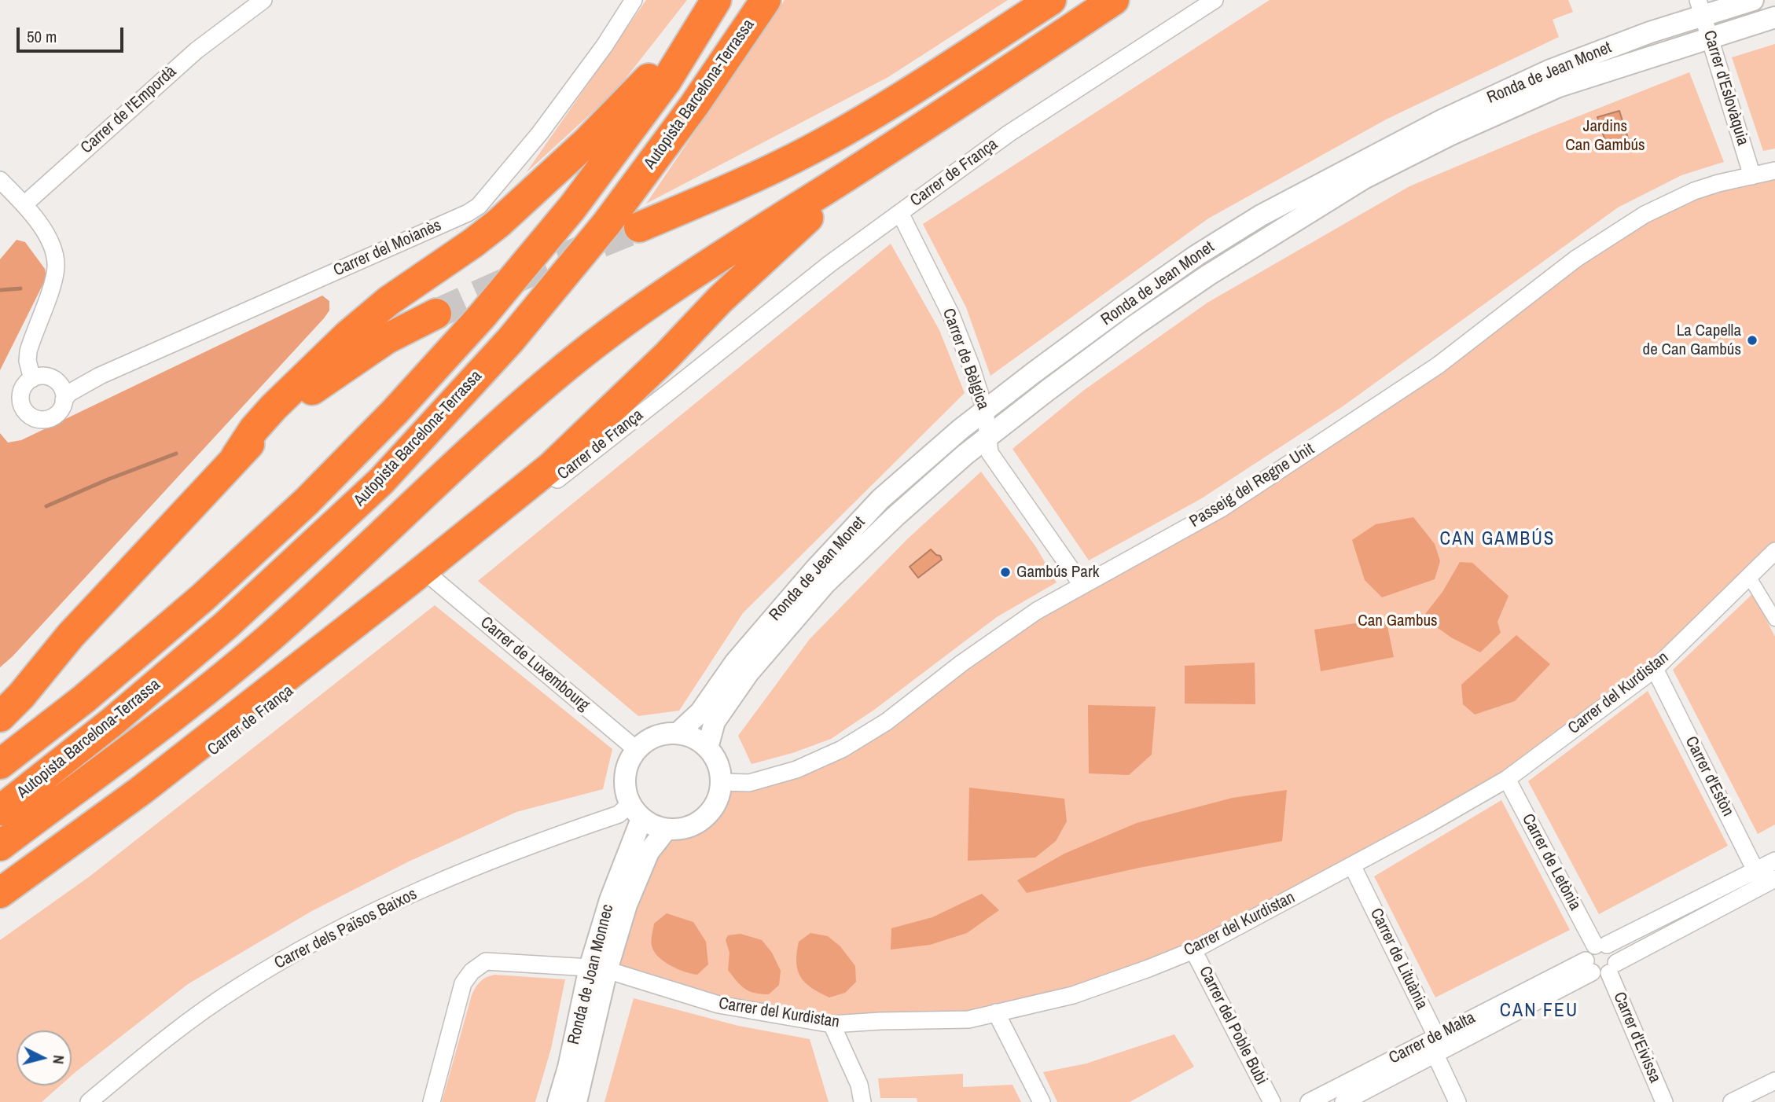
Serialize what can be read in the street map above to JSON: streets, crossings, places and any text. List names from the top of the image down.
{
  "streets": {
    "highway": ["Autopista Barcelona-Terrassa"],
    "street": [
      "Ronda de Jean Monet",
      "Carrer d'Eslovàquia",
      "Carrer de l'Empordà",
      "Carrer de França",
      "Carrer del Moianès",
      "Carrer de Bèlgica",
      "Passeig del Regne Unit",
      "Carrer de Luxembourg",
      "Carrer del Kurdistan",
      "Carrer d'Estòn",
      "Carrer de Letònia",
      "Carrer dels Països Baixos",
      "Carrer de Lituània",
      "Ronda de Joan Monnec",
      "Carrer del Poble Bubi",
      "Carrer d'Eivissa",
      "Carrer de Malta"
    ]
  },
  "crossings": [
    ["Ronda de Jean Monet", "Carrer d'Eslovàquia"],
    ["Ronda de Jean Monet", "Carrer de Bèlgica"],
    ["Ronda de Jean Monet", "Passeig del Regne Unit"],
    ["Ronda de Jean Monet", "Carrer de Luxembourg"],
    ["Ronda de Jean Monet", "Carrer dels Països Baixos"],
    ["Ronda de Jean Monet", "Ronda de Joan Monnec"],
    ["Carrer d'Eslovàquia", "Passeig del Regne Unit"],
    ["Carrer de França", "Carrer de Bèlgica"],
    ["Carrer de França", "Carrer de Luxembourg"],
    ["Carrer de Bèlgica", "Passeig del Regne Unit"],
    ["Passeig del Regne Unit", "Carrer de Luxembourg"],
    ["Passeig del Regne Unit", "Carrer dels Països Baixos"],
    ["Passeig del Regne Unit", "Ronda de Joan Monnec"],
    ["Carrer de Luxembourg", "Carrer dels Països Baixos"],
    ["Carrer de Luxembourg", "Ronda de Joan Monnec"],
    ["Carrer del Kurdistan", "Carrer d'Estòn"],
    ["Carrer del Kurdistan", "Carrer de Letònia"],
    ["Carrer del Kurdistan", "Carrer de Lituània"],
    ["Carrer del Kurdistan", "Ronda de Joan Monnec"],
    ["Carrer del Kurdistan", "Carrer del Poble Bubi"],
    ["Carrer d'Estòn", "Carrer de Malta"],
    ["Carrer de Letònia", "Carrer d'Eivissa"],
    ["Carrer de Letònia", "Carrer de Malta"],
    ["Carrer dels Països Baixos", "Ronda de Joan Monnec"],
    ["Carrer de Lituània", "Carrer de Malta"],
    ["Carrer d'Eivissa", "Carrer de Malta"]
  ],
  "districts": ["CAN GAMBÚS", "CAN FEU"],
  "parks": ["Jardins Can Gambús", "Can Gambus"],
  "places": ["La Capella de Can Gambús", "Gambús Park"],
  "scale_bar": "50 m",
  "north": "right"
}
